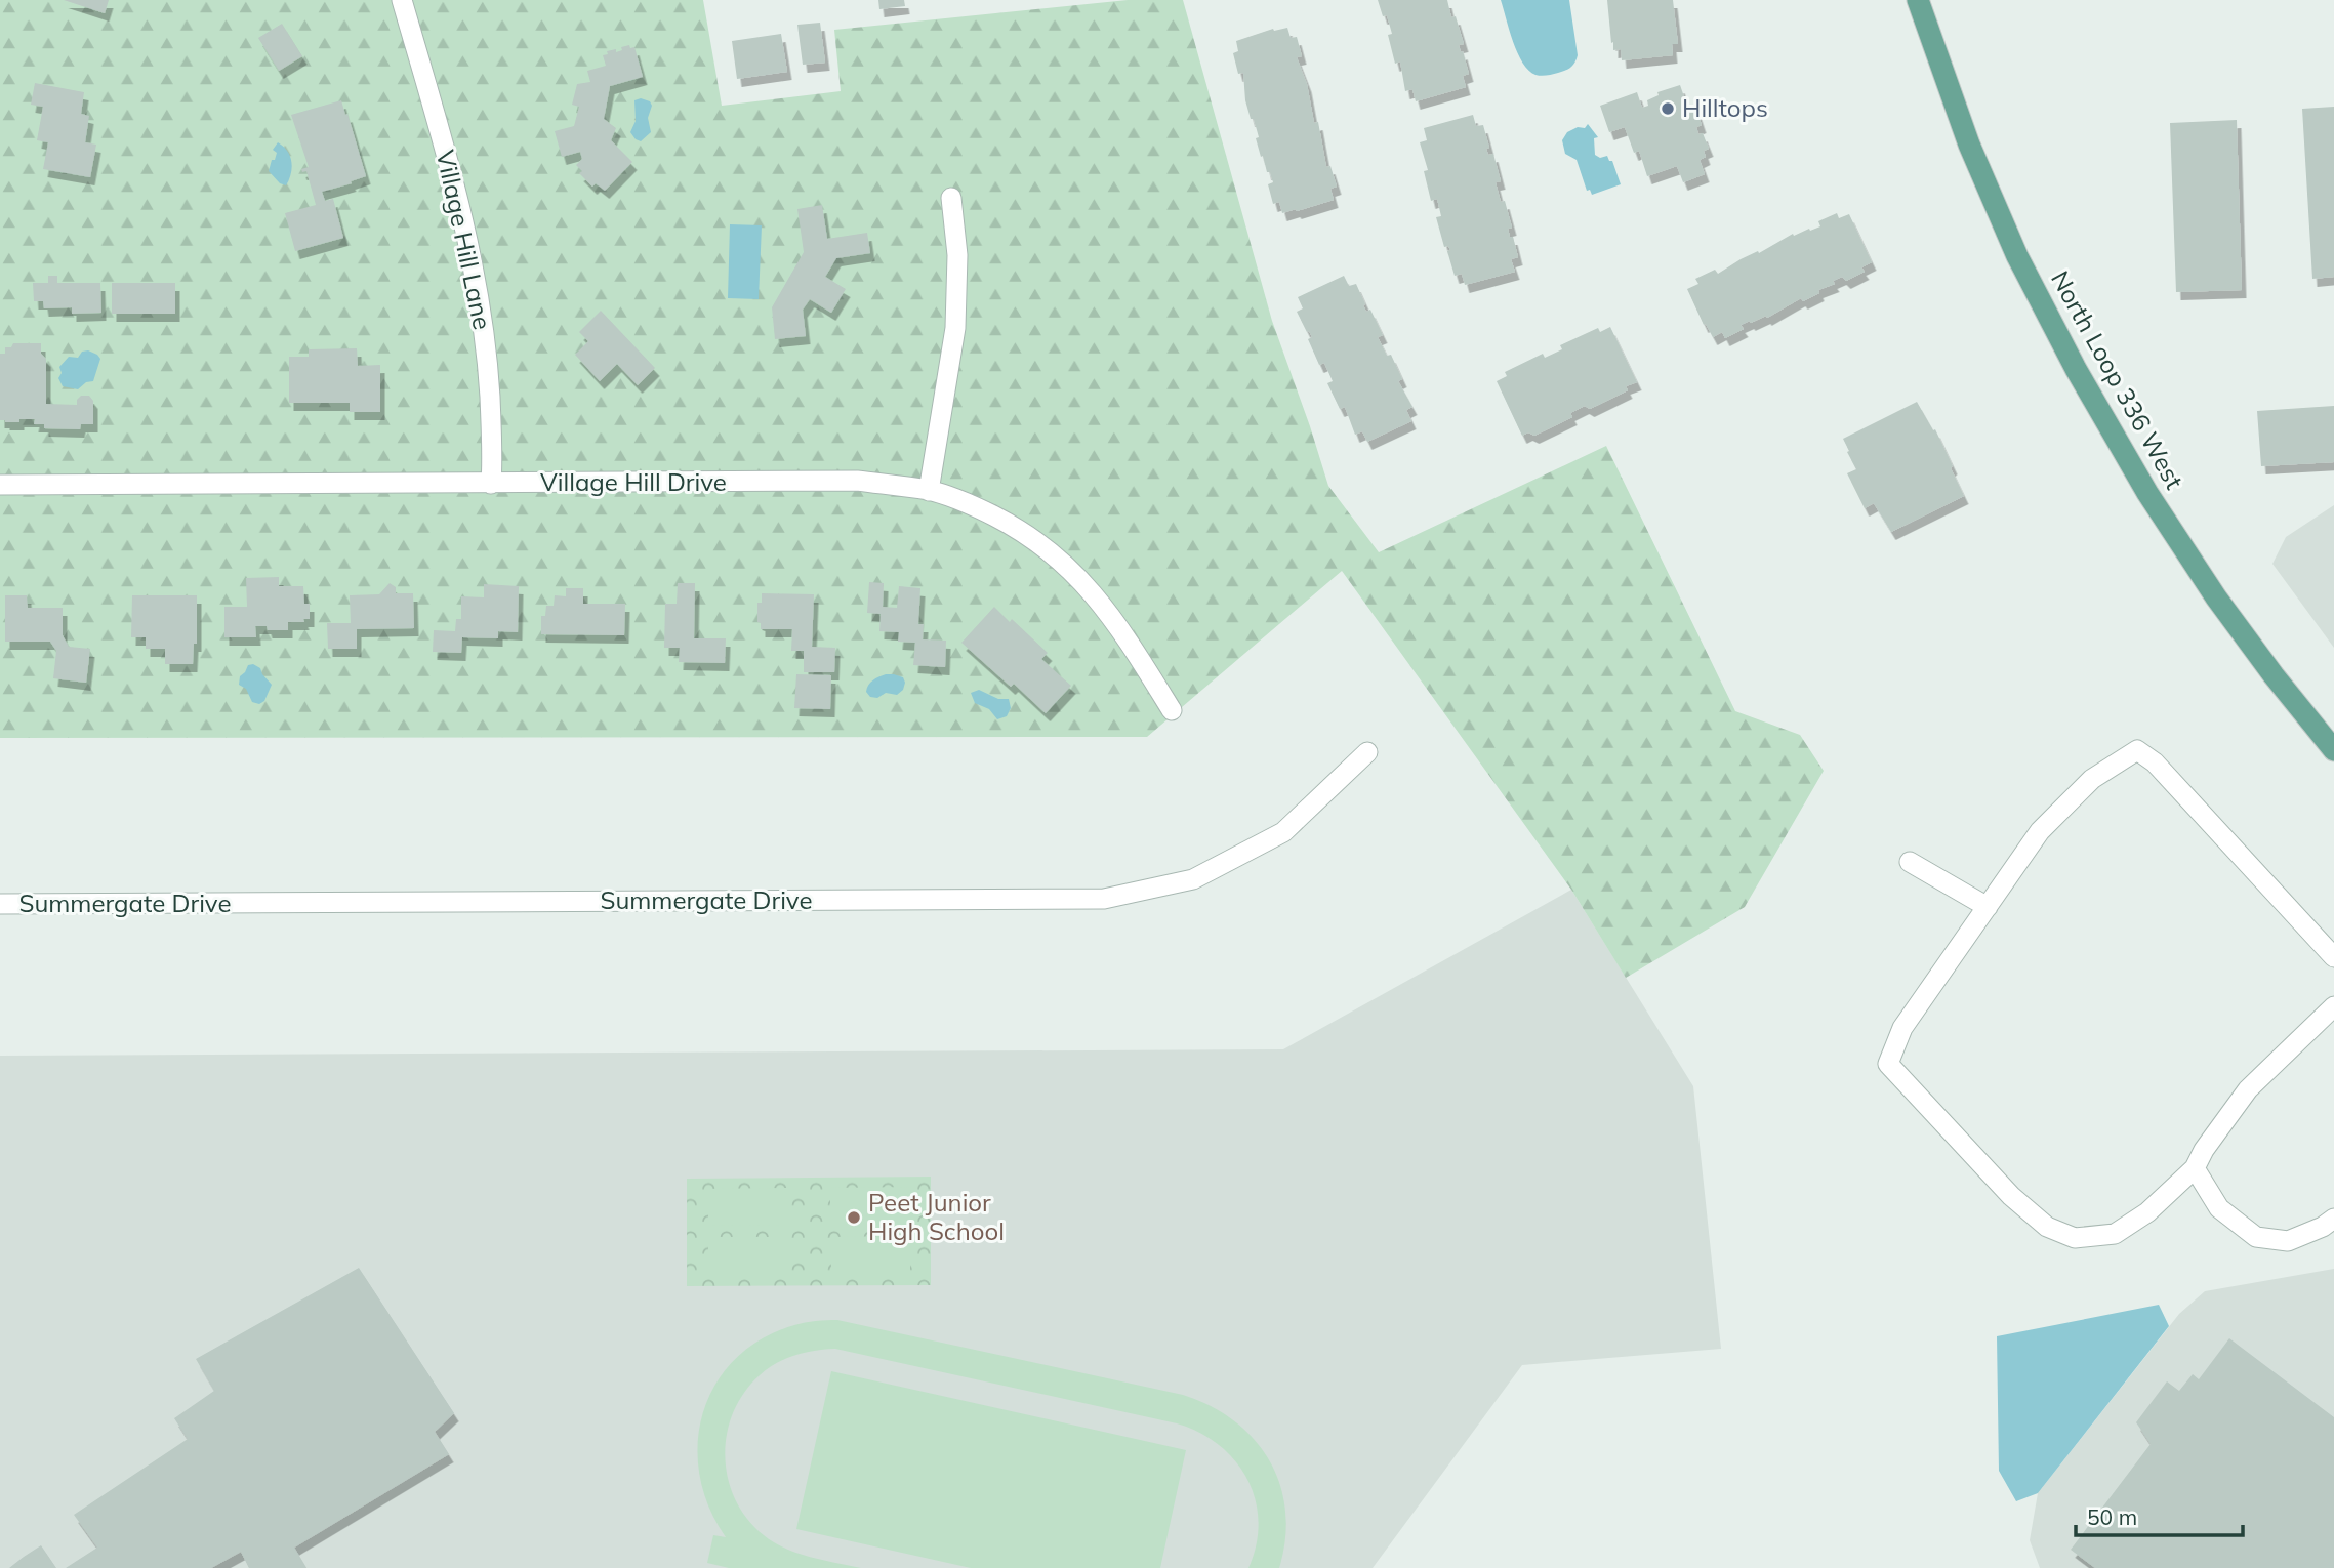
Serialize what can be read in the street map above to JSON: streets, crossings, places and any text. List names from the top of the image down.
{
  "streets": {
    "main road": ["North Loop 336 West"],
    "street": ["Village Hill Lane", "Village Hill Drive", "Summergate Drive"]
  },
  "crossings": [
    ["Village Hill Lane", "Village Hill Drive"]
  ],
  "places": ["Hilltops", "Peet Junior High School"],
  "scale_bar": "50 m"
}
